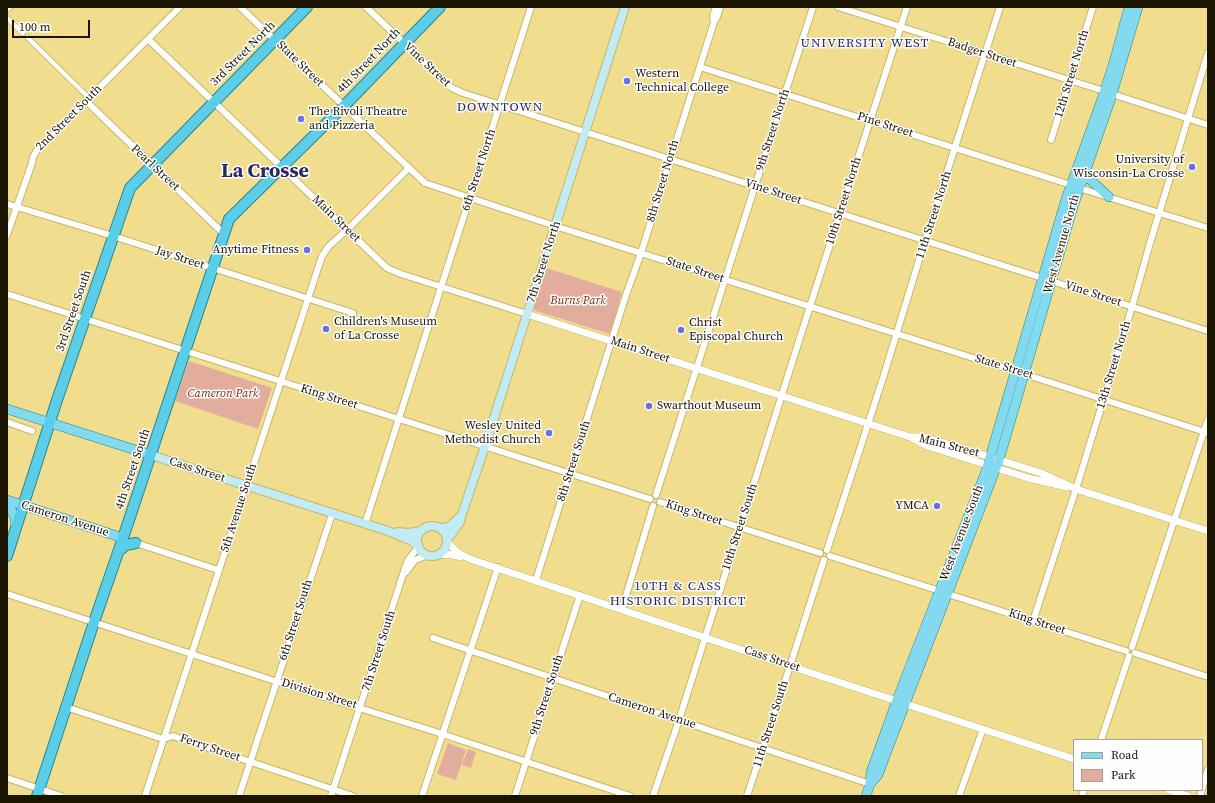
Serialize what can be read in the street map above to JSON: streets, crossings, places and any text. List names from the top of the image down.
{
  "streets": {
    "highway": [
      "3rd Street North",
      "4th Street North",
      "3rd Street South",
      "4th Street South"
    ],
    "main road": [
      "West Avenue North",
      "7th Street North",
      "Cass Street",
      "Cameron Avenue",
      "West Avenue South"
    ],
    "street": [
      "Badger Street",
      "State Street",
      "Vine Street",
      "12th Street North",
      "2nd Street South",
      "Pine Street",
      "9th Street North",
      "Pearl Street",
      "6th Street North",
      "8th Street North",
      "10th Street North",
      "11th Street North",
      "Main Street",
      "Jay Street",
      "13th Street North",
      "King Street",
      "8th Street South",
      "5th Avenue South",
      "10th Street South",
      "6th Street South",
      "7th Street South",
      "Division Street",
      "9th Street South",
      "11th Street South",
      "Ferry Street"
    ]
  },
  "crossings": [
    ["Badger Street", "12th Street North"],
    ["Badger Street", "10th Street North"],
    ["Badger Street", "11th Street North"],
    ["Badger Street", "West Avenue North"],
    ["Badger Street", "13th Street North"],
    ["3rd Street North", "State Street"],
    ["3rd Street North", "Main Street"],
    ["3rd Street North", "3rd Street South"],
    ["4th Street North", "State Street"],
    ["4th Street North", "Vine Street"],
    ["4th Street North", "Main Street"],
    ["4th Street North", "4th Street South"],
    ["State Street", "9th Street North"],
    ["State Street", "6th Street North"],
    ["State Street", "8th Street North"],
    ["State Street", "10th Street North"],
    ["State Street", "11th Street North"],
    ["State Street", "West Avenue North"],
    ["State Street", "7th Street North"],
    ["State Street", "13th Street North"],
    ["State Street", "5th Avenue South"],
    ["Vine Street", "9th Street North"],
    ["Vine Street", "6th Street North"],
    ["Vine Street", "8th Street North"],
    ["Vine Street", "10th Street North"],
    ["Vine Street", "11th Street North"],
    ["Vine Street", "West Avenue North"],
    ["Vine Street", "7th Street North"],
    ["Vine Street", "13th Street North"],
    ["2nd Street South", "Pearl Street"],
    ["2nd Street South", "Main Street"],
    ["2nd Street South", "Jay Street"],
    ["Pine Street", "9th Street North"],
    ["Pine Street", "8th Street North"],
    ["Pine Street", "10th Street North"],
    ["Pine Street", "11th Street North"],
    ["Pine Street", "West Avenue North"],
    ["Pine Street", "13th Street North"],
    ["9th Street North", "Main Street"],
    ["Pearl Street", "3rd Street South"],
    ["Pearl Street", "4th Street South"],
    ["6th Street North", "Main Street"],
    ["8th Street North", "Main Street"],
    ["8th Street North", "8th Street South"],
    ["10th Street North", "Main Street"],
    ["10th Street North", "10th Street South"],
    ["11th Street North", "Main Street"],
    ["Main Street", "West Avenue North"],
    ["Main Street", "7th Street North"],
    ["Main Street", "3rd Street South"],
    ["Main Street", "13th Street North"],
    ["Main Street", "8th Street South"],
    ["Main Street", "4th Street South"],
    ["Main Street", "5th Avenue South"],
    ["Main Street", "10th Street South"],
    ["Main Street", "West Avenue South"],
    ["West Avenue North", "West Avenue South"],
    ["Jay Street", "3rd Street South"],
    ["Jay Street", "4th Street South"],
    ["Jay Street", "5th Avenue South"],
    ["7th Street North", "King Street"],
    ["7th Street North", "Cass Street"],
    ["7th Street North", "7th Street South"],
    ["3rd Street South", "King Street"],
    ["3rd Street South", "Cass Street"],
    ["3rd Street South", "Cameron Avenue"],
    ["13th Street North", "King Street"],
    ["King Street", "8th Street South"],
    ["King Street", "4th Street South"],
    ["King Street", "5th Avenue South"],
    ["King Street", "10th Street South"],
    ["King Street", "West Avenue South"],
    ["King Street", "11th Street South"],
    ["8th Street South", "Cass Street"],
    ["4th Street South", "Cass Street"],
    ["4th Street South", "Cameron Avenue"],
    ["4th Street South", "Division Street"],
    ["4th Street South", "Ferry Street"],
    ["Cass Street", "5th Avenue South"],
    ["Cass Street", "10th Street South"],
    ["Cass Street", "West Avenue South"],
    ["Cass Street", "6th Street South"],
    ["Cass Street", "7th Street South"],
    ["Cass Street", "9th Street South"],
    ["Cass Street", "11th Street South"],
    ["5th Avenue South", "Division Street"],
    ["5th Avenue South", "Ferry Street"],
    ["Cameron Avenue", "10th Street South"],
    ["Cameron Avenue", "West Avenue South"],
    ["Cameron Avenue", "9th Street South"],
    ["Cameron Avenue", "11th Street South"],
    ["6th Street South", "Division Street"],
    ["6th Street South", "Ferry Street"],
    ["7th Street South", "Division Street"],
    ["7th Street South", "Ferry Street"],
    ["Division Street", "9th Street South"]
  ],
  "districts": [
    "UNIVERSITY WEST",
    "DOWNTOWN",
    "La Crosse",
    "10TH & CASS HISTORIC DISTRICT"
  ],
  "parks": ["Burns Park", "Cameron Park"],
  "places": [
    "Western Technical College",
    "The Rivoli Theatre and Pizzeria",
    "University of Wisconsin-La Crosse",
    "Anytime Fitness",
    "Children's Museum of La Crosse",
    "Christ Episcopal Church",
    "Swarthout Museum",
    "Wesley United Methodist Church",
    "YMCA"
  ],
  "legend": ["Road", "Park"],
  "scale_bar": "100 m"
}
